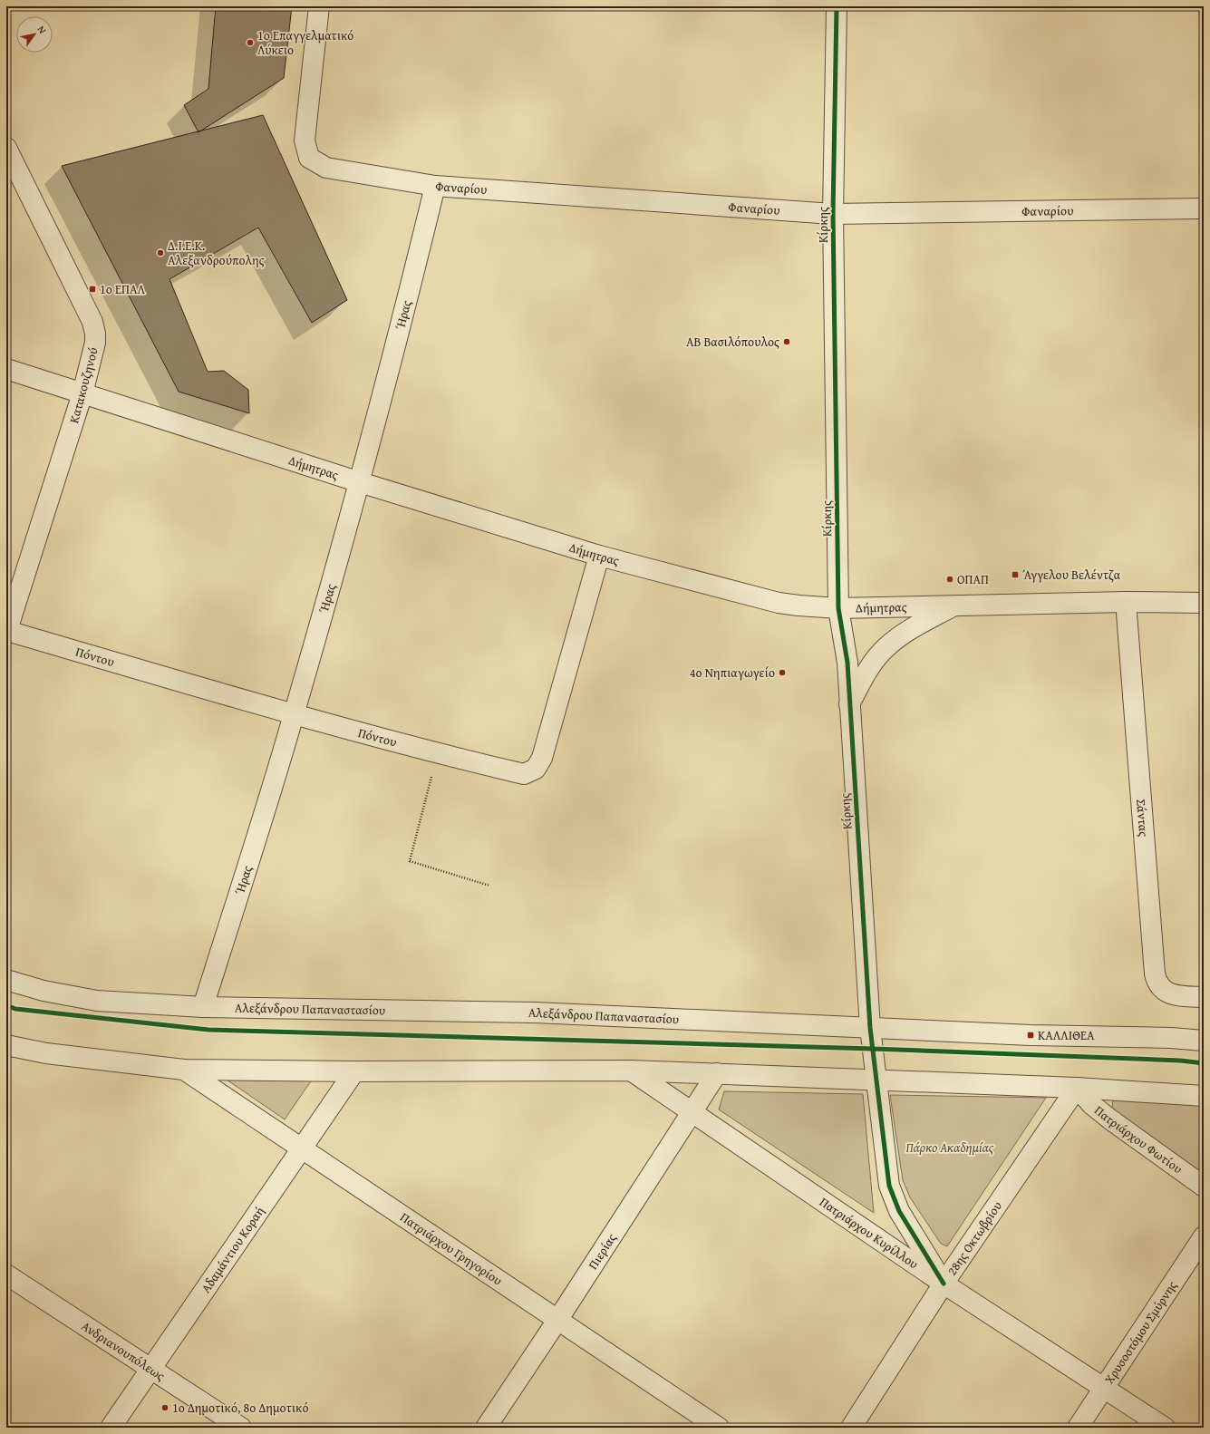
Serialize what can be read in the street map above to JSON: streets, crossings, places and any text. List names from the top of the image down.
{
  "streets": {
    "street": [
      "Φαναρίου",
      "Κίρκης",
      "Ήρας",
      "Κατακουζηνού",
      "Δήμητρας",
      "Πόντου",
      "Σάντας",
      "Αλεξάνδρου Παπαναστασίου",
      "Πατριάρχου Φωτίου",
      "Πατριάρχου Κυρίλλου",
      "28ης Οκτωβρίου",
      "Πατριάρχου Γρηγορίου",
      "Αδαμάντιου Κοραή",
      "Πιερίας",
      "Χρυσοστόμου Σμύρνης",
      "Ανδριανουπόλεως"
    ]
  },
  "crossings": [
    ["Φαναρίου", "Κίρκης"],
    ["Φαναρίου", "Ήρας"],
    ["Κίρκης", "Δήμητρας"],
    ["Κίρκης", "Αλεξάνδρου Παπαναστασίου"],
    ["Κίρκης", "Πατριάρχου Κυρίλλου"],
    ["Κίρκης", "28ης Οκτωβρίου"],
    ["Ήρας", "Δήμητρας"],
    ["Ήρας", "Πόντου"],
    ["Ήρας", "Αλεξάνδρου Παπαναστασίου"],
    ["Κατακουζηνού", "Δήμητρας"],
    ["Κατακουζηνού", "Πόντου"],
    ["Δήμητρας", "Πόντου"],
    ["Δήμητρας", "Σάντας"],
    ["Πατριάρχου Φωτίου", "28ης Οκτωβρίου"],
    ["Πατριάρχου Κυρίλλου", "28ης Οκτωβρίου"],
    ["Πατριάρχου Κυρίλλου", "Πιερίας"],
    ["Πατριάρχου Κυρίλλου", "Χρυσοστόμου Σμύρνης"],
    ["Πατριάρχου Γρηγορίου", "Αδαμάντιου Κοραή"],
    ["Πατριάρχου Γρηγορίου", "Πιερίας"],
    ["Αδαμάντιου Κοραή", "Ανδριανουπόλεως"]
  ],
  "parks": ["Πάρκο Ακαδημίας"],
  "places": {
    "other": [
      "1ο Επαγγελματικό Λύκειο",
      "Δ.Ι.Ε.Κ. Αλεξανδρούπολης",
      "ΑΒ Βασιλόπουλος",
      "ΟΠΑΠ",
      "4ο Νηπιαγωγείο",
      "1ο Δημοτικό, 8ο Δημοτικό"
    ],
    "transit": ["1ο ΕΠΑΛ", "Άγγελου Βελέντζα", "ΚΑΛΛΙΘΕΑ"]
  },
  "north": "top right"
}
